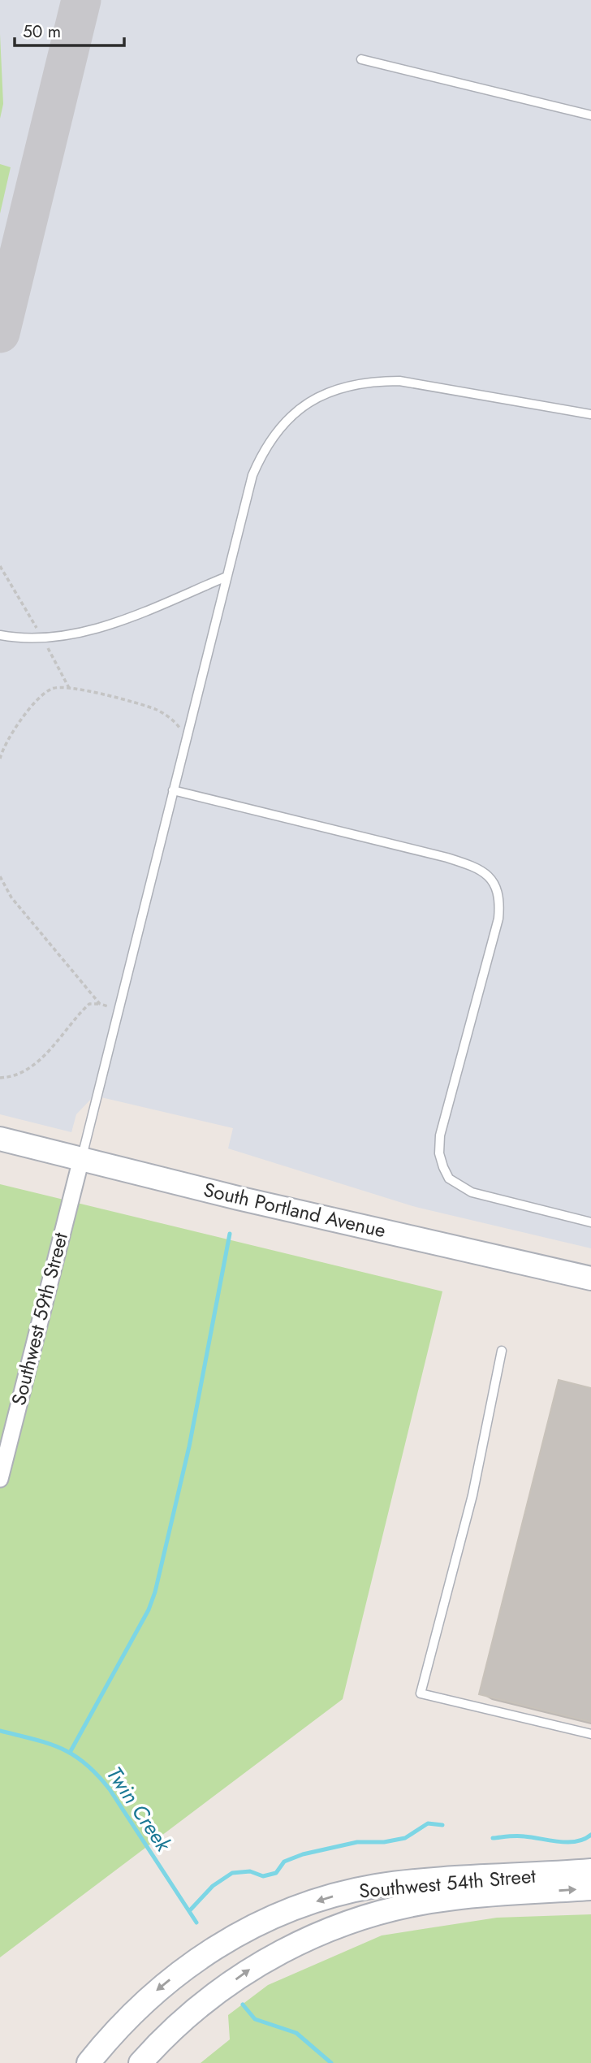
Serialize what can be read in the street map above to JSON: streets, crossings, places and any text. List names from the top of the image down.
{
  "streets": {
    "main road": ["South Portland Avenue", "Southwest 54th Street"],
    "street": ["Southwest 59th Street"]
  },
  "crossings": [
    ["South Portland Avenue", "Southwest 59th Street"]
  ],
  "water": ["Twin Creek"],
  "scale_bar": "50 m"
}
